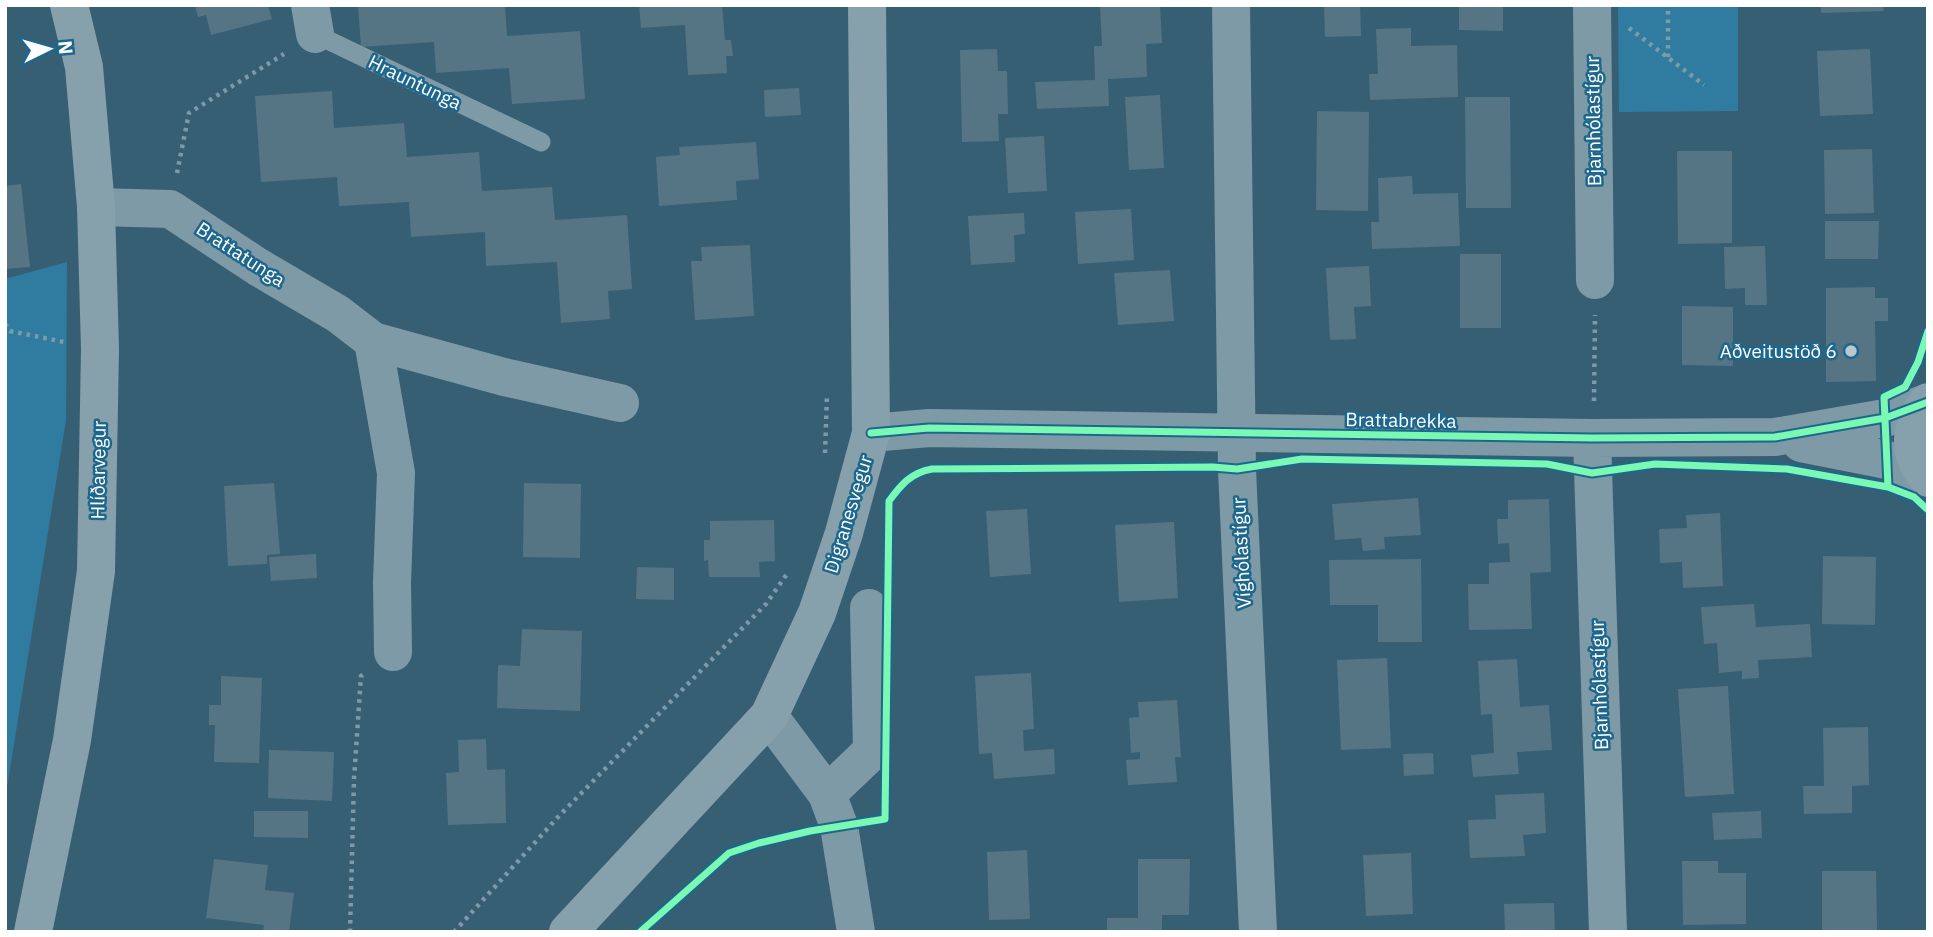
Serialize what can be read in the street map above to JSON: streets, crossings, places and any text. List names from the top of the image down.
{
  "streets": {
    "street": [
      "Bjarnhólastígur",
      "Brattatunga",
      "Brattabrekka",
      "Hlíðarvegur",
      "Digranesvegur",
      "Víghólastígur"
    ],
    "lane": ["Hrauntunga"]
  },
  "crossings": [
    ["Bjarnhólastígur", "Brattabrekka"],
    ["Brattabrekka", "Digranesvegur"],
    ["Brattabrekka", "Víghólastígur"]
  ],
  "places": ["Aðveitustöð 6"],
  "north": "right"
}
